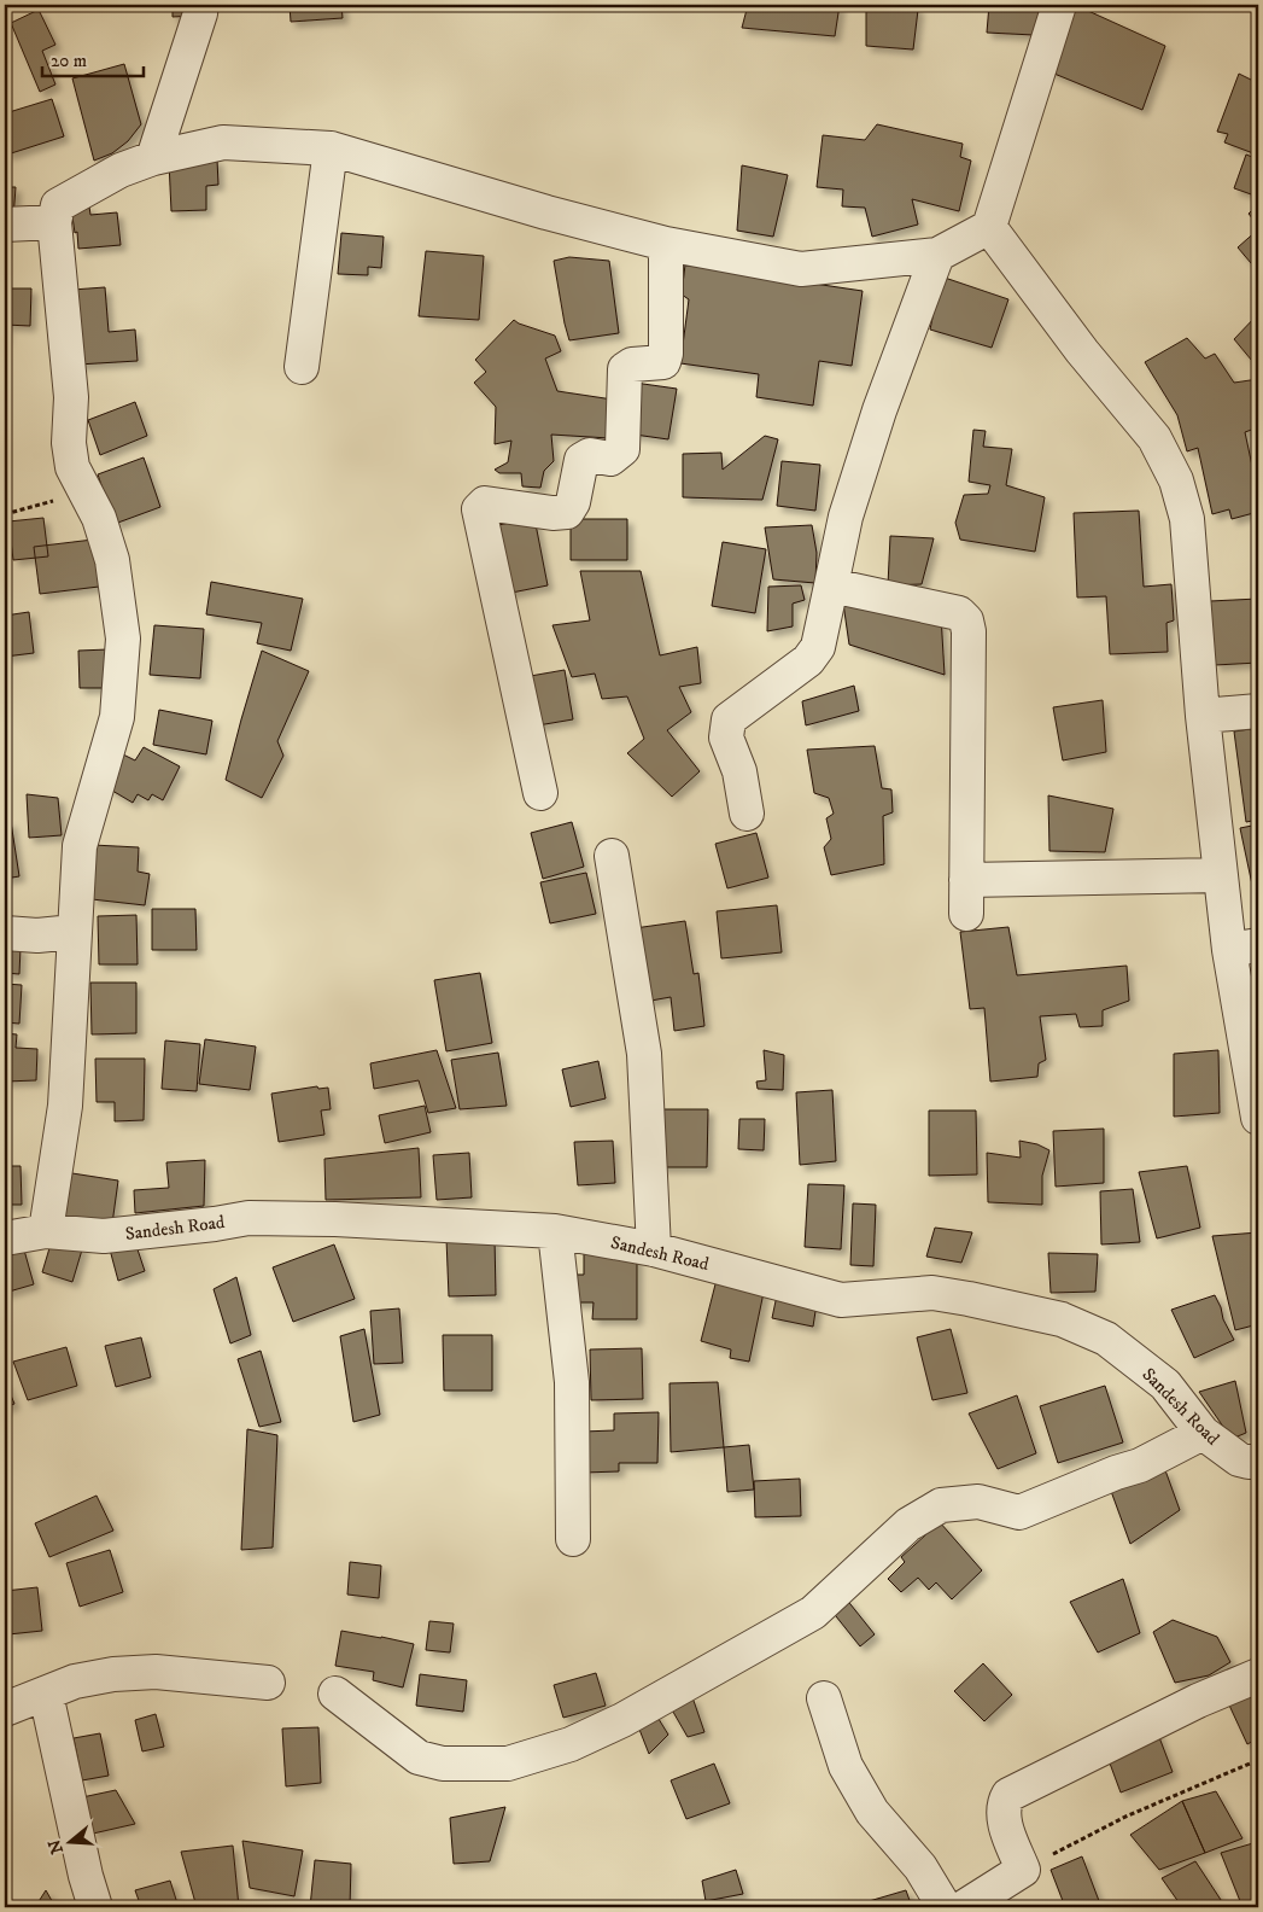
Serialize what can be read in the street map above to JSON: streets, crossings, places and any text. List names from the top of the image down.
{
  "streets": {
    "street": ["Sandesh Road"]
  },
  "scale_bar": "20 m",
  "north": "left"
}
